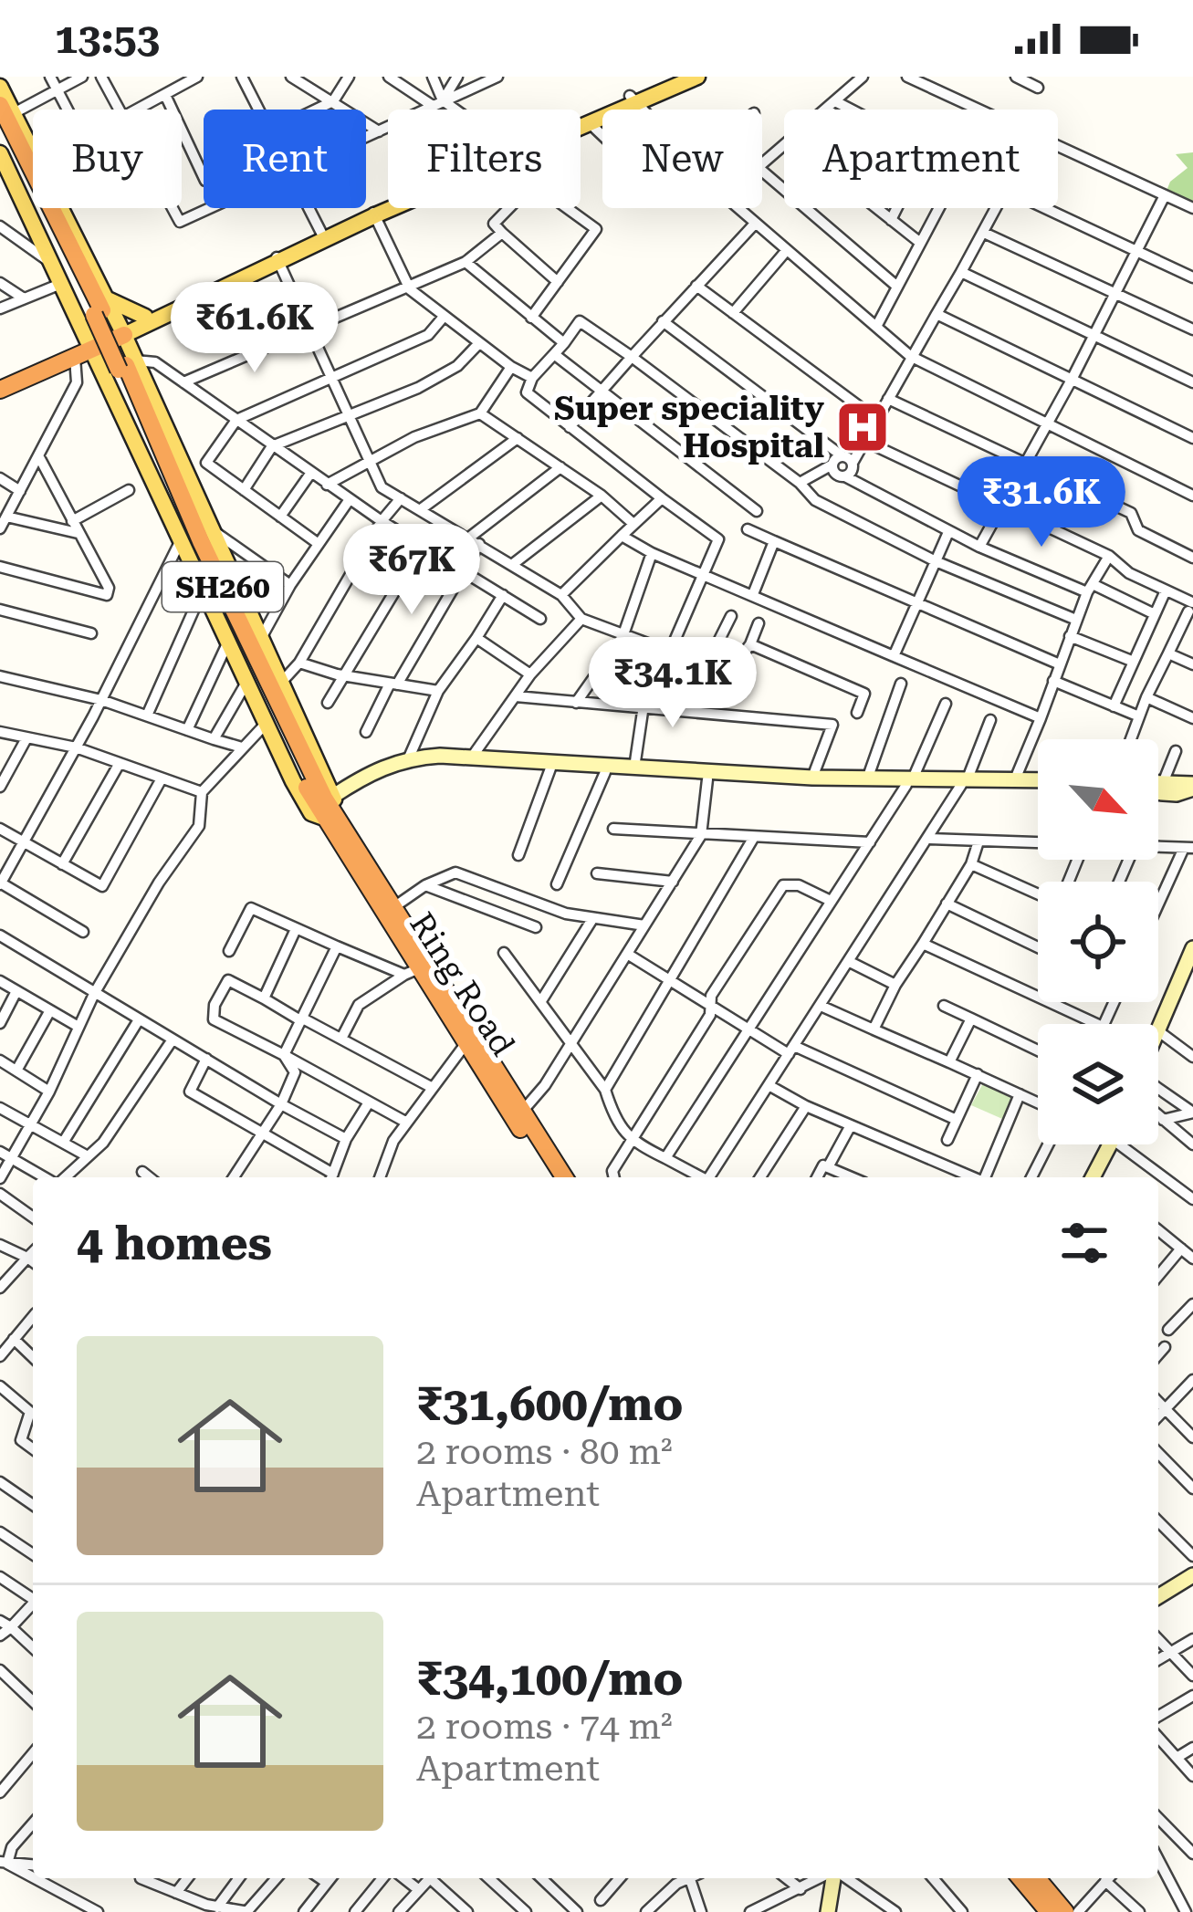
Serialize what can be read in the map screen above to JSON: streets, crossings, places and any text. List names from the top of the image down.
{
  "streets": {
    "highway": ["SH260", "Ring Road"]
  },
  "crossings": [
    ["SH260", "Ring Road"]
  ],
  "places": {
    "hospital": ["Super speciality Hospital"]
  },
  "north": "bottom right",
  "page": {
    "status": "13:53",
    "chip": [
      "Buy",
      "Rent",
      "Filters",
      "New",
      "Apartment"
    ],
    "price": [
      "₹61.6K",
      "₹31.6K",
      "₹67K",
      "₹34.1K"
    ],
    "heading": "4 homes",
    "list": [
      {
        "name": "₹31,600/mo",
        "note": "2 rooms · 80 m² · Apartment"
      },
      {
        "name": "₹34,100/mo",
        "note": "2 rooms · 74 m² · Apartment"
      }
    ]
  }
}
